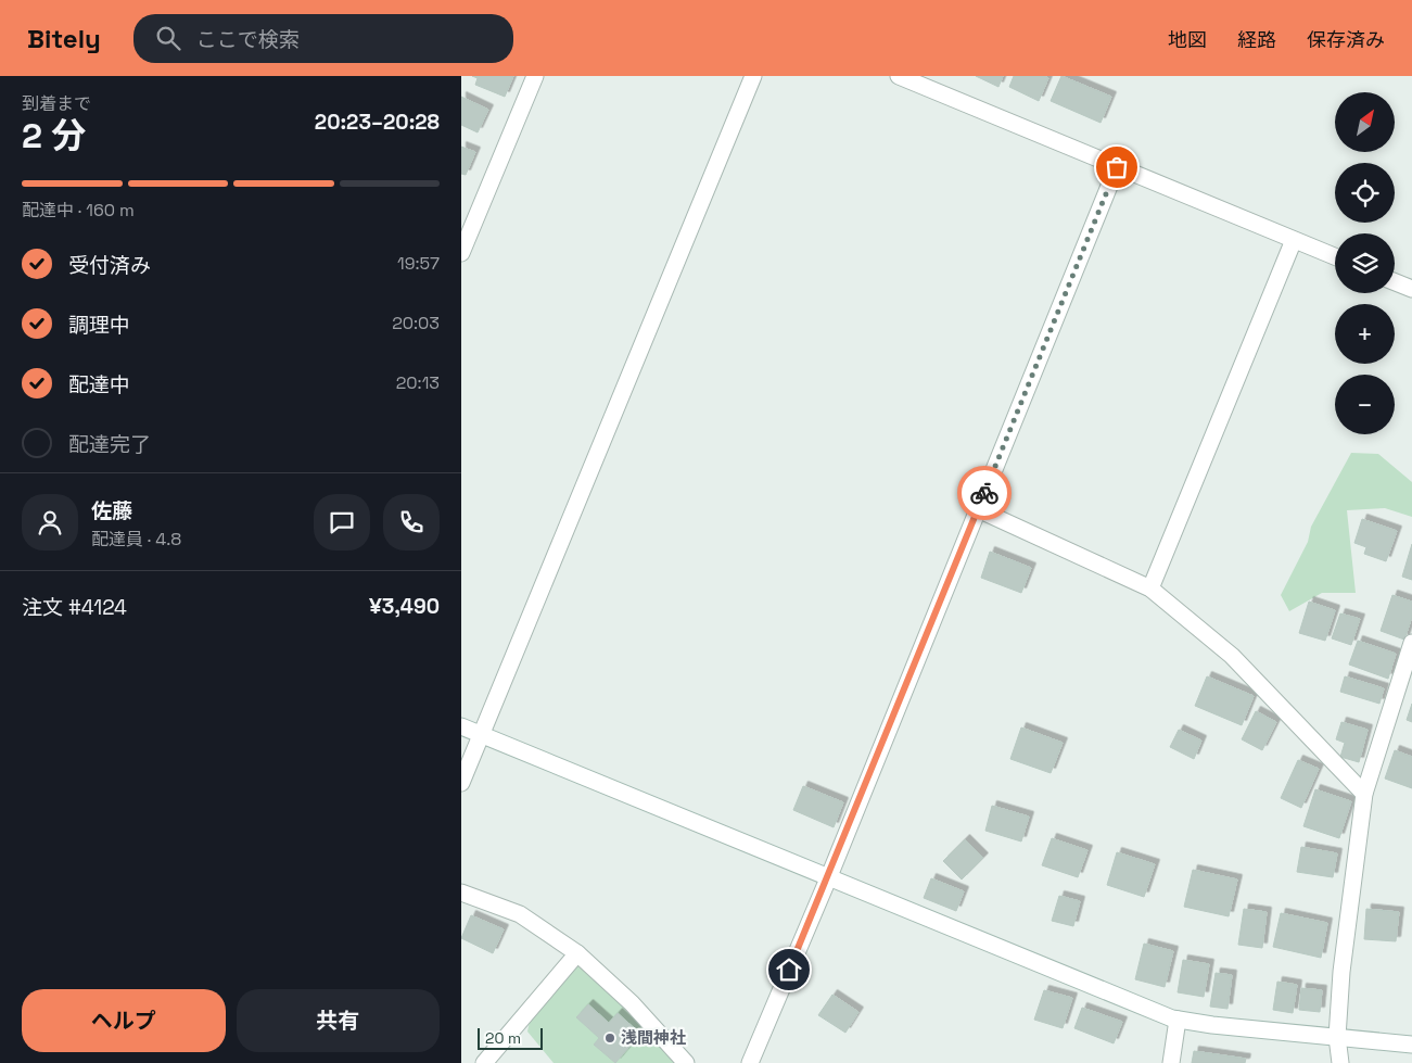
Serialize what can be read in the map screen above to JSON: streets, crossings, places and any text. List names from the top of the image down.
{
  "places": ["浅間神社"],
  "scale_bar": "20 m",
  "north": "top right",
  "page": {
    "header": "Bitely",
    "search": "ここで検索",
    "nav": ["地図", "経路", "保存済み"],
    "heading": ["2 分", "到着まで", "20:23–20:28"],
    "panel": [
      "佐藤",
      "配達員 · 4.8",
      "注文 #4124",
      "¥3,490"
    ],
    "map_buttons": ["+", "−"],
    "bar": "配達中 · 160 m",
    "list": [
      ["受付済み", "19:57"],
      ["調理中", "20:03"],
      ["配達中", "20:13"],
      "配達完了"
    ],
    "buttons": ["ヘルプ", "共有"],
    "scale": "20 m"
  }
}
